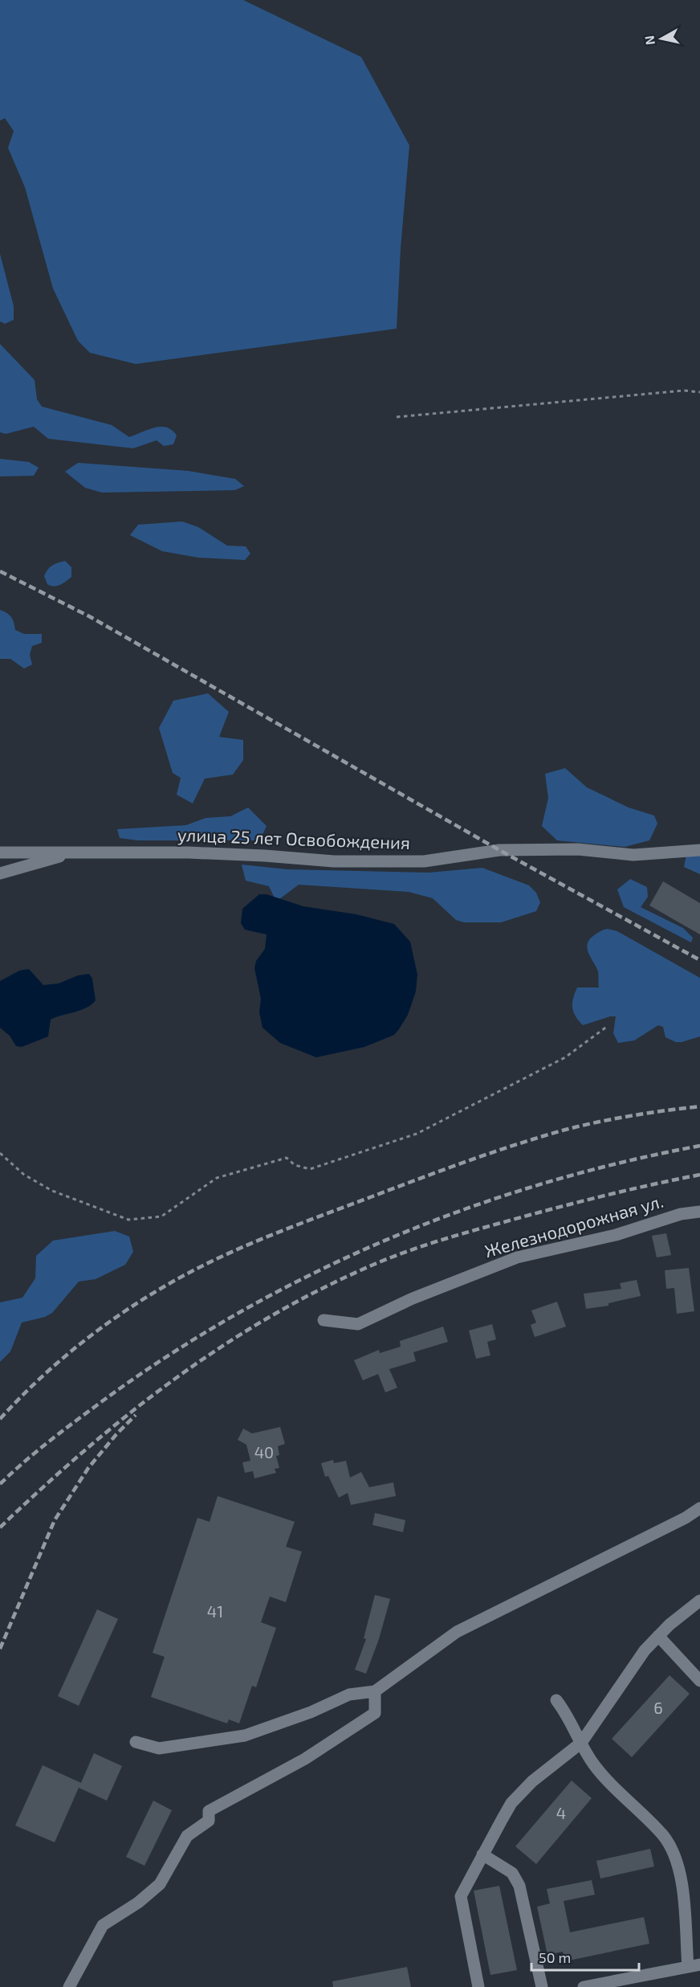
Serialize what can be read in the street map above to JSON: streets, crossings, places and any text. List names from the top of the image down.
{
  "streets": {
    "street": ["улица 25 лет Освобождения", "Железнодорожная ул."]
  },
  "house_numbers": [
    "40",
    "41",
    "6",
    "4"
  ],
  "scale_bar": "50 m",
  "north": "left"
}
